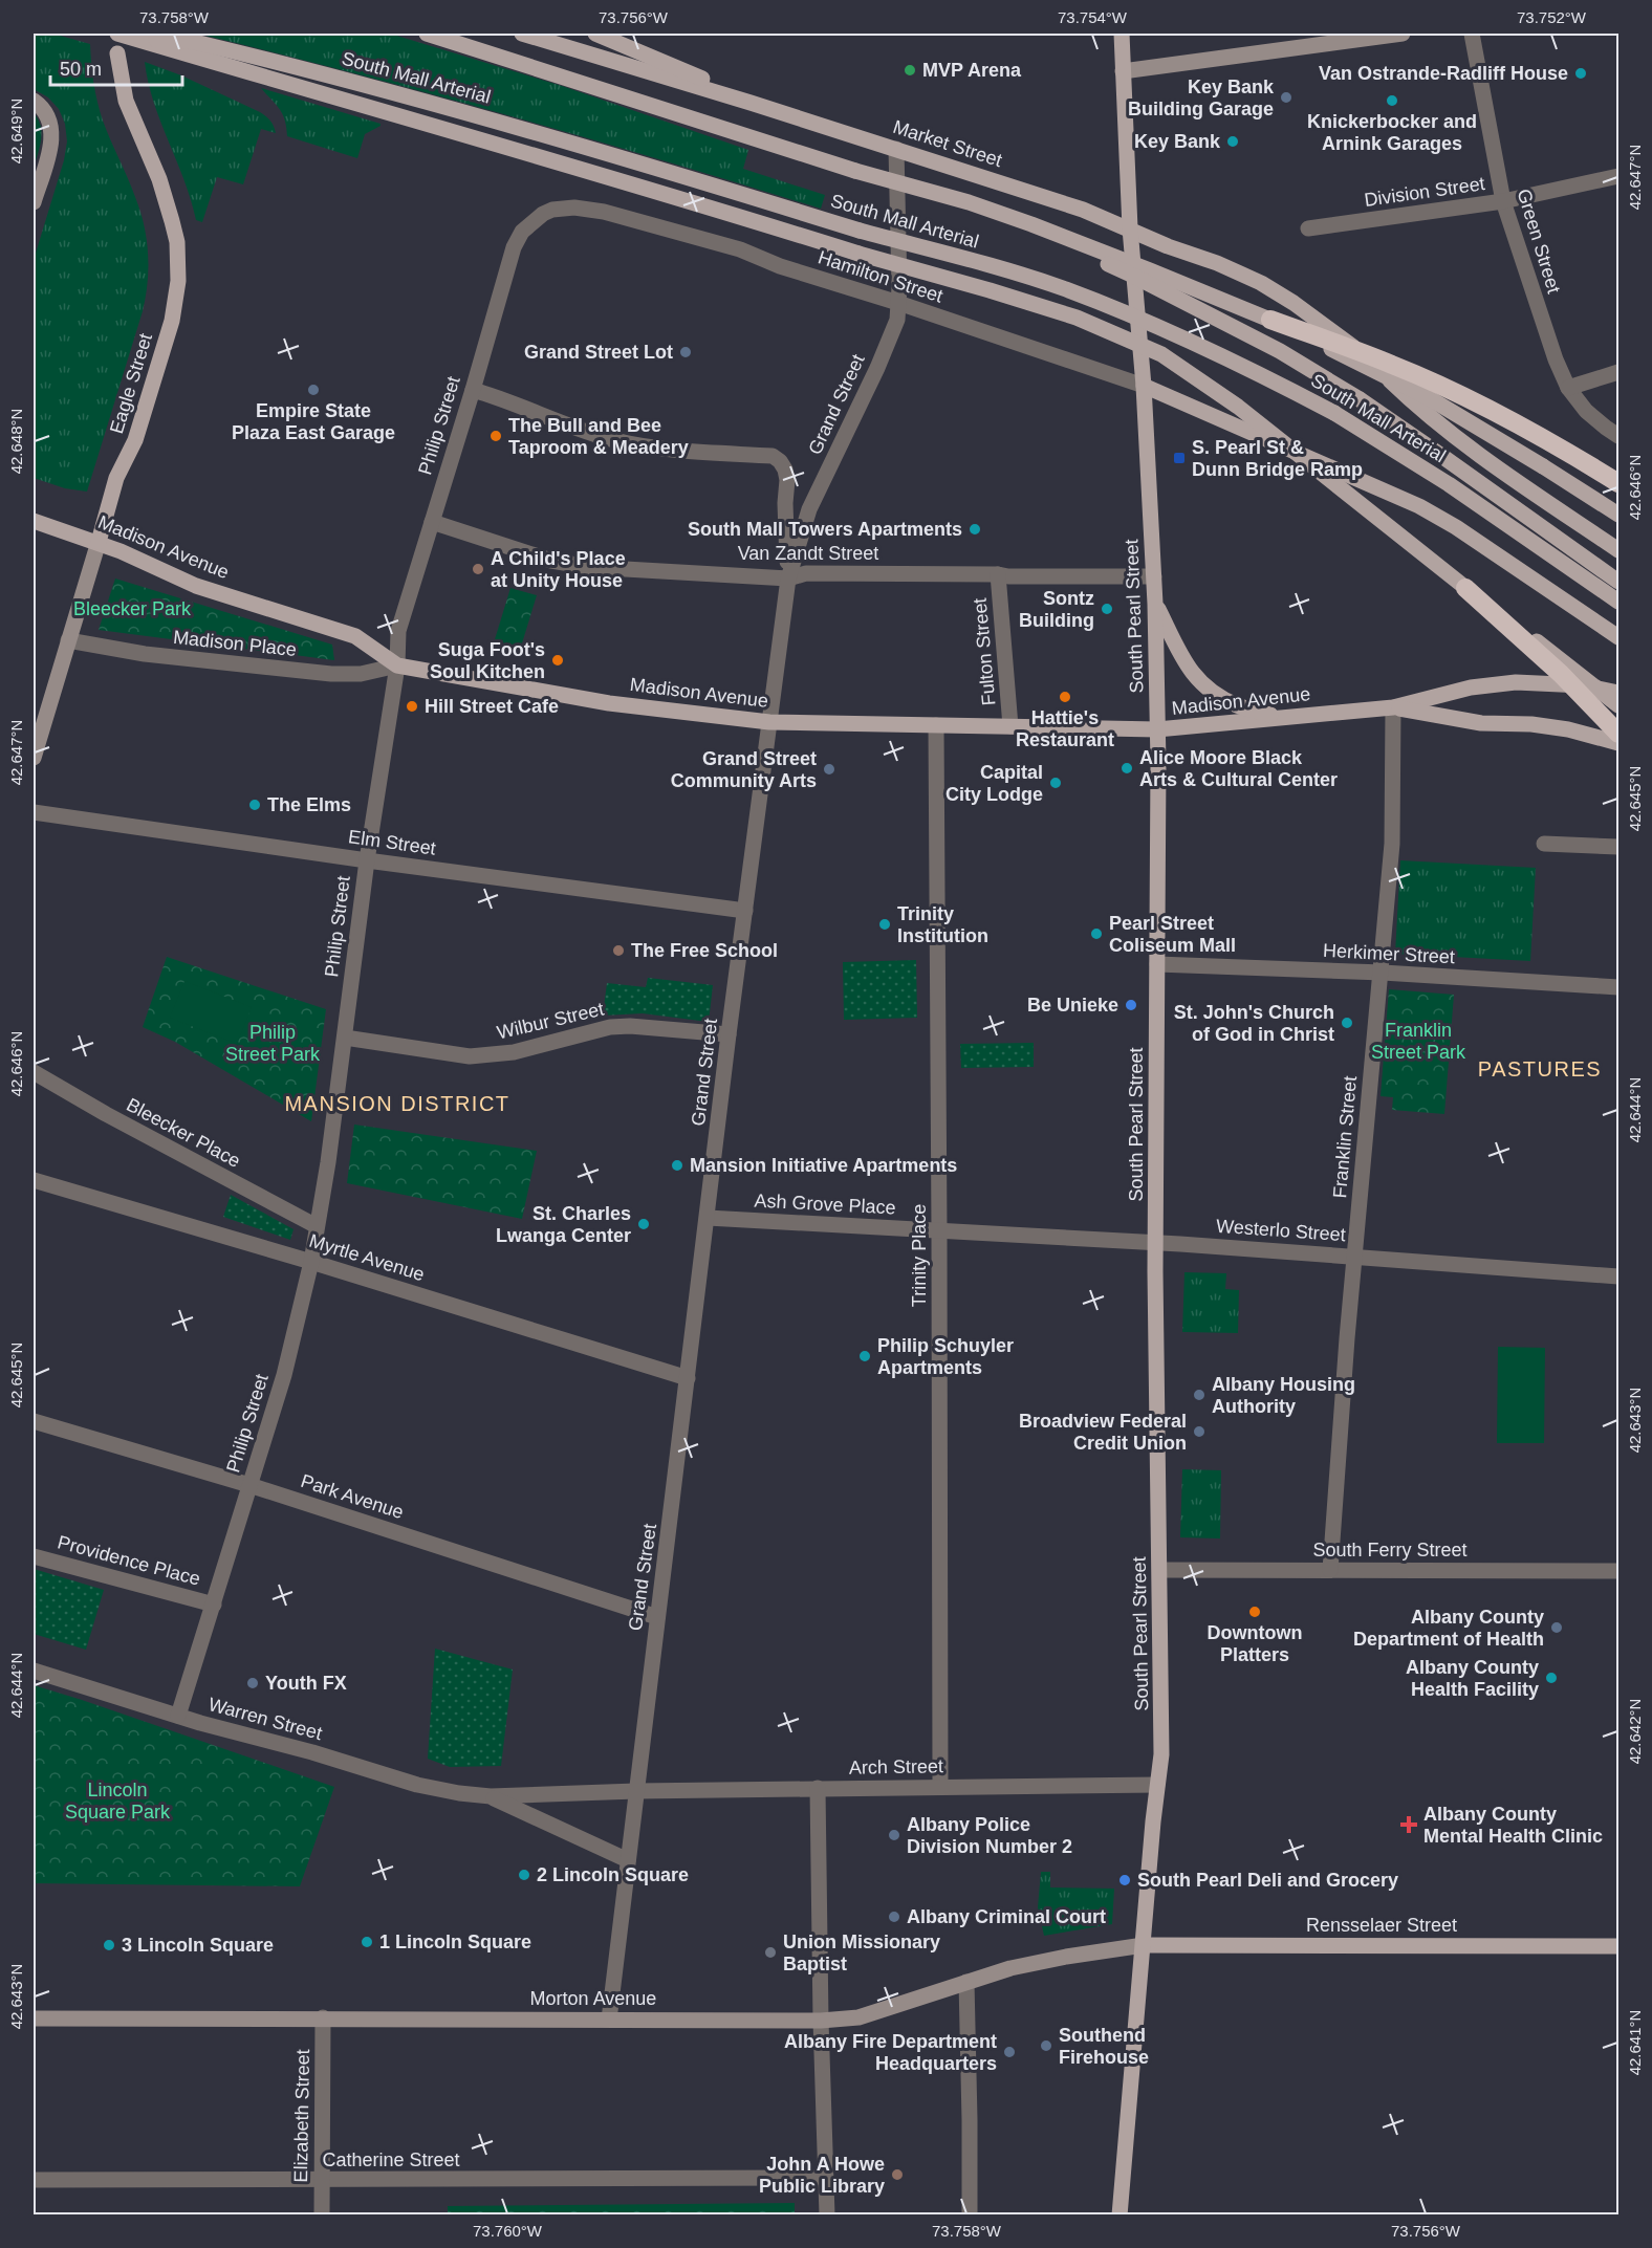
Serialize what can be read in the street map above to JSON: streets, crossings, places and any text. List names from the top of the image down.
{
  "streets": {
    "main road": [
      "South Mall Arterial",
      "Market Street",
      "Eagle Street",
      "Madison Avenue",
      "South Pearl Street",
      "Rensselaer Street"
    ],
    "street": [
      "Division Street",
      "Green Street",
      "Hamilton Street",
      "Grand Street",
      "Philip Street",
      "Van Zandt Street",
      "Madison Place",
      "Fulton Street",
      "Elm Street",
      "Herkimer Street",
      "Wilbur Street",
      "Bleecker Place",
      "Franklin Street",
      "Ash Grove Place",
      "Westerlo Street",
      "Trinity Place",
      "Myrtle Avenue",
      "Park Avenue",
      "South Ferry Street",
      "Providence Place",
      "Warren Street",
      "Arch Street",
      "Morton Avenue",
      "Elizabeth Street",
      "Catherine Street"
    ]
  },
  "crossings": [
    ["Market Street", "Grand Street"],
    ["Market Street", "South Pearl Street"],
    ["Division Street", "Green Street"],
    ["Hamilton Street", "Grand Street"],
    ["Hamilton Street", "Philip Street"],
    ["Hamilton Street", "South Pearl Street"],
    ["Eagle Street", "Madison Avenue"],
    ["Eagle Street", "Madison Place"],
    ["Grand Street", "Madison Avenue"],
    ["Grand Street", "Van Zandt Street"],
    ["Grand Street", "Elm Street"],
    ["Grand Street", "Wilbur Street"],
    ["Grand Street", "Ash Grove Place"],
    ["Grand Street", "Myrtle Avenue"],
    ["Grand Street", "Park Avenue"],
    ["Grand Street", "Warren Street"],
    ["Grand Street", "Arch Street"],
    ["Grand Street", "Morton Avenue"],
    ["Philip Street", "Madison Avenue"],
    ["Philip Street", "Van Zandt Street"],
    ["Philip Street", "Madison Place"],
    ["Philip Street", "Elm Street"],
    ["Philip Street", "Wilbur Street"],
    ["Philip Street", "Bleecker Place"],
    ["Philip Street", "Myrtle Avenue"],
    ["Philip Street", "Park Avenue"],
    ["Philip Street", "Providence Place"],
    ["Philip Street", "Warren Street"],
    ["Madison Avenue", "South Pearl Street"],
    ["Madison Avenue", "Madison Place"],
    ["Madison Avenue", "Fulton Street"],
    ["Madison Avenue", "Franklin Street"],
    ["Madison Avenue", "Trinity Place"],
    ["Van Zandt Street", "South Pearl Street"],
    ["Van Zandt Street", "Fulton Street"],
    ["South Pearl Street", "Herkimer Street"],
    ["South Pearl Street", "Westerlo Street"],
    ["South Pearl Street", "South Ferry Street"],
    ["South Pearl Street", "Arch Street"],
    ["South Pearl Street", "Rensselaer Street"],
    ["South Pearl Street", "Morton Avenue"],
    ["Herkimer Street", "Franklin Street"],
    ["Franklin Street", "Westerlo Street"],
    ["Franklin Street", "South Ferry Street"],
    ["Ash Grove Place", "Westerlo Street"],
    ["Ash Grove Place", "Trinity Place"],
    ["Westerlo Street", "Trinity Place"],
    ["Trinity Place", "Arch Street"],
    ["Warren Street", "Arch Street"],
    ["Rensselaer Street", "Morton Avenue"],
    ["Morton Avenue", "Elizabeth Street"],
    ["Elizabeth Street", "Catherine Street"]
  ],
  "districts": ["PASTURES", "MANSION DISTRICT"],
  "parks": [
    "Bleecker Park",
    "Franklin Street Park",
    "Philip Street Park",
    "Lincoln Square Park"
  ],
  "places": {
    "other": [
      "MVP Arena",
      "Van Ostrande-Radliff House",
      "Key Bank Building Garage",
      "Knickerbocker and Arnink Garages",
      "Key Bank",
      "Grand Street Lot",
      "Empire State Plaza East Garage",
      "The Bull and Bee Taproom & Meadery",
      "South Mall Towers Apartments",
      "A Child's Place at Unity House",
      "Sontz Building",
      "Suga Foot's Soul Kitchen",
      "Hattie's Restaurant",
      "Hill Street Cafe",
      "Alice Moore Black Arts & Cultural Center",
      "Grand Street Community Arts",
      "Capital City Lodge",
      "The Elms",
      "Trinity Institution",
      "Pearl Street Coliseum Mall",
      "The Free School",
      "Be Unieke",
      "St. John's Church of God in Christ",
      "Mansion Initiative Apartments",
      "St. Charles Lwanga Center",
      "Philip Schuyler Apartments",
      "Albany Housing Authority",
      "Broadview Federal Credit Union",
      "Downtown Platters",
      "Albany County Department of Health",
      "Albany County Health Facility",
      "Youth FX",
      "Albany Police Division Number 2",
      "2 Lincoln Square",
      "South Pearl Deli and Grocery",
      "Albany Criminal Court",
      "1 Lincoln Square",
      "3 Lincoln Square",
      "Union Missionary Baptist",
      "Southend Firehouse",
      "Albany Fire Department Headquarters",
      "John A Howe Public Library"
    ],
    "transit": ["S. Pearl St & Dunn Bridge Ramp"],
    "health": ["Albany County Mental Health Clinic"]
  },
  "scale_bar": "50 m",
  "coordinates": [
    "73.758°W",
    "73.756°W",
    "73.754°W",
    "73.752°W",
    "42.649°N",
    "42.647°N",
    "42.648°N",
    "42.646°N",
    "42.645°N",
    "42.644°N",
    "42.643°N",
    "42.642°N",
    "42.641°N",
    "73.760°W"
  ]
}
